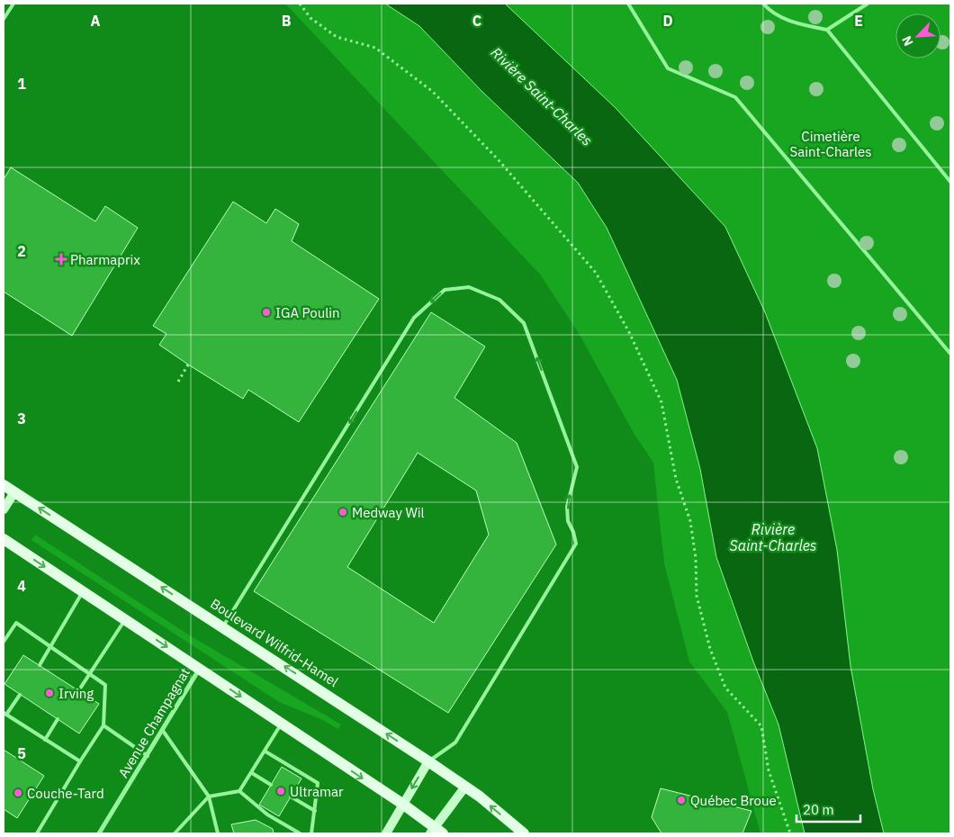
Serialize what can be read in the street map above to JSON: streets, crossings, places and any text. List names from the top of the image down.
{
  "streets": {
    "main road": ["Boulevard Wilfrid-Hamel"],
    "street": ["Avenue Champagnat"]
  },
  "water": ["Rivière Saint-Charles"],
  "parks": ["Cimetière Saint-Charles"],
  "places": {
    "health": ["Pharmaprix"],
    "other": [
      "IGA Poulin",
      "Medway Wil",
      "Irving",
      "Ultramar",
      "Couche-Tard",
      "Québec Broue"
    ]
  },
  "scale_bar": "20 m",
  "north": "bottom left",
  "grid": {
    "columns": [
      "A",
      "B",
      "C",
      "D",
      "E"
    ],
    "rows": [
      "1",
      "2",
      "3",
      "4",
      "5"
    ]
  }
}
